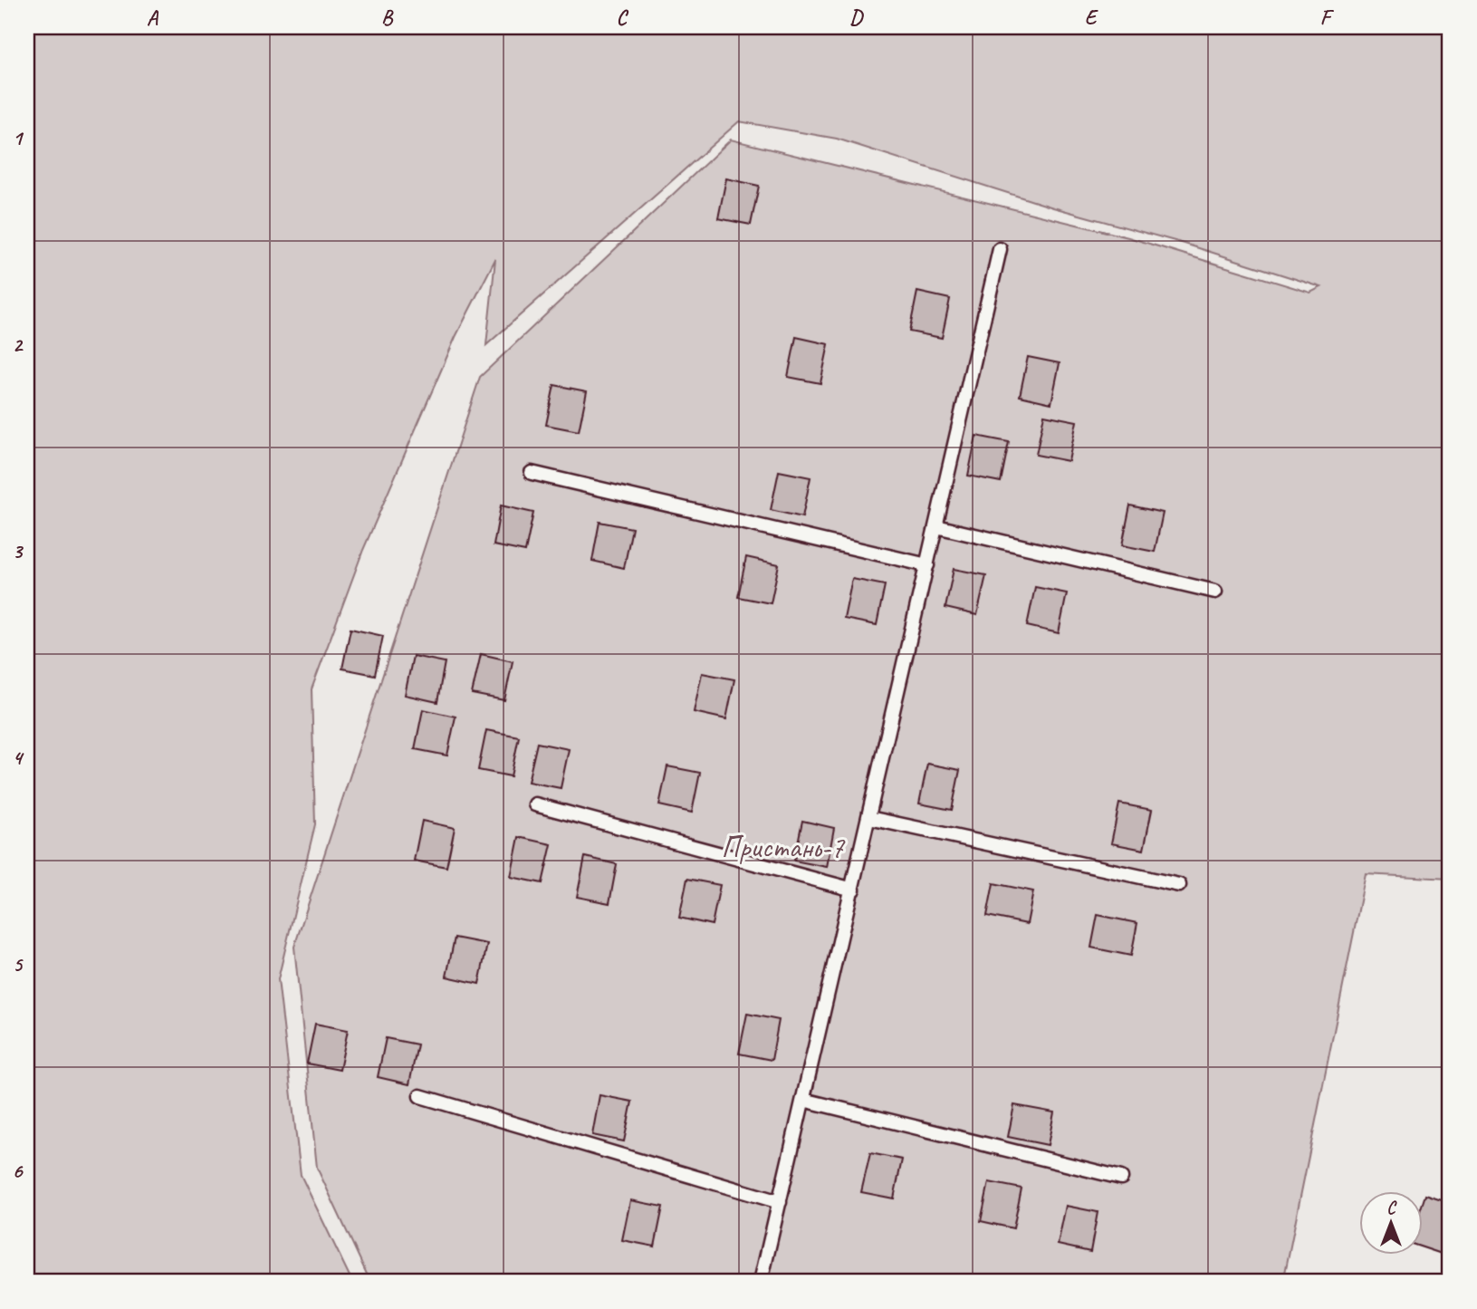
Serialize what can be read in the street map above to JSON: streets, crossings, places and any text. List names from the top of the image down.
{
  "parks": ["Пристань-7"],
  "north": "top",
  "grid": {
    "columns": [
      "A",
      "B",
      "C",
      "D",
      "E",
      "F"
    ],
    "rows": [
      "1",
      "2",
      "3",
      "4",
      "5",
      "6"
    ]
  }
}
